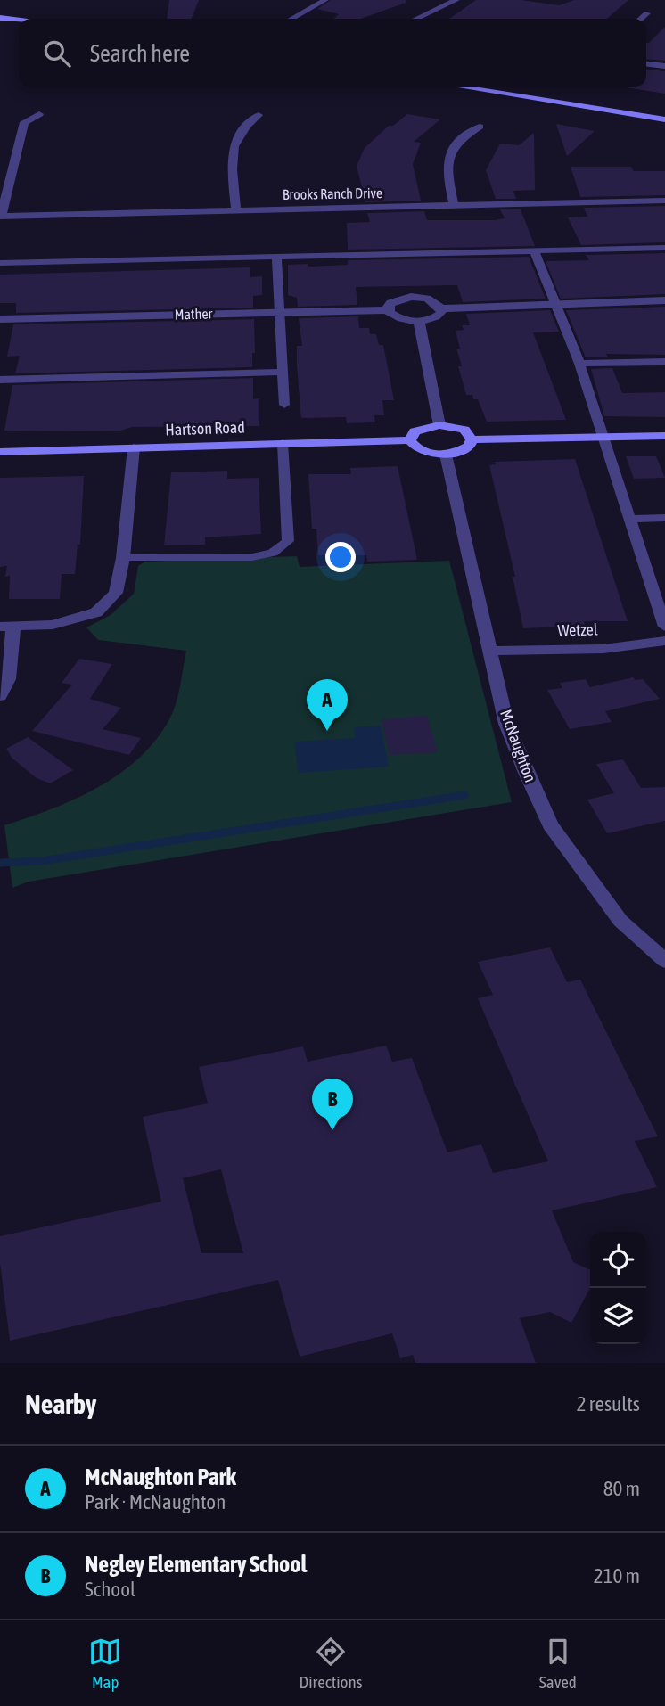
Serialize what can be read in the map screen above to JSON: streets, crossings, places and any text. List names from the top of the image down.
{
  "streets": {
    "street": [
      "Brooks Ranch Drive",
      "Mather",
      "Hartson Road",
      "Wetzel",
      "McNaughton"
    ]
  },
  "crossings": [
    ["Wetzel", "McNaughton"]
  ],
  "page": {
    "search": "Search here",
    "pins": ["A", "B"],
    "heading": ["Nearby", "2 results"],
    "list": [
      {
        "mark": "A",
        "name": "McNaughton Park",
        "note": "Park · McNaughton",
        "value": "80 m"
      },
      {
        "mark": "B",
        "name": "Negley Elementary School",
        "note": "School",
        "value": "210 m"
      }
    ],
    "nav": ["Map", "Directions", "Saved"]
  }
}
